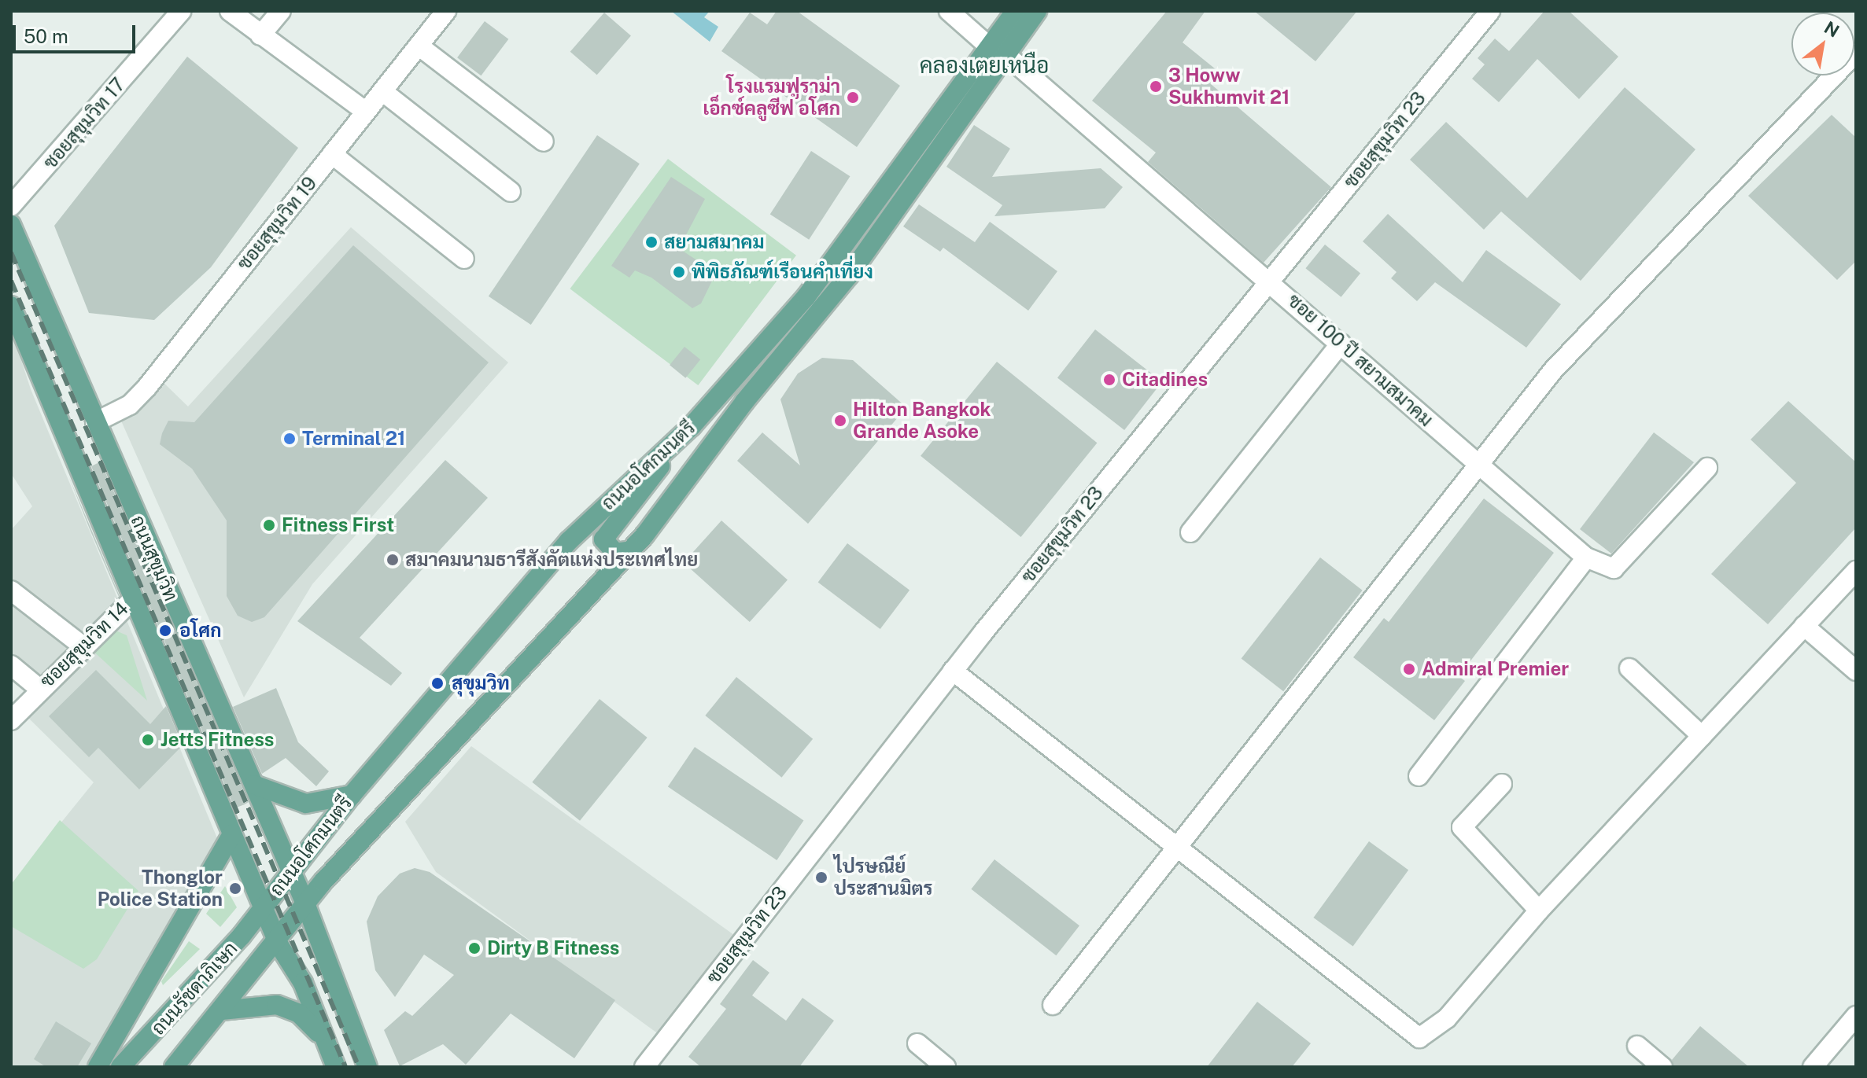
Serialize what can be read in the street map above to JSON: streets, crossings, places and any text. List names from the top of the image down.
{
  "streets": {
    "main road": ["ถนนอโศกมนตรี", "ถนนสุขุมวิท", "ถนนรัชดาภิเษก"],
    "street": [
      "ซอยสุขุมวิท 17",
      "ซอยสุขุมวิท 23",
      "ซอยสุขุมวิท 19",
      "ซอย 100 ปี สยามสมาคม",
      "ซอยสุขุมวิท 14"
    ]
  },
  "crossings": [
    ["ซอยสุขุมวิท 23", "ซอย 100 ปี สยามสมาคม"],
    ["ซอยสุขุมวิท 19", "ถนนสุขุมวิท"],
    ["ซอย 100 ปี สยามสมาคม", "ถนนอโศกมนตรี"],
    ["ถนนอโศกมนตรี", "ถนนสุขุมวิท"],
    ["ถนนอโศกมนตรี", "ถนนรัชดาภิเษก"],
    ["ถนนสุขุมวิท", "ซอยสุขุมวิท 14"],
    ["ถนนสุขุมวิท", "ถนนรัชดาภิเษก"]
  ],
  "districts": ["คลองเตยเหนือ"],
  "places": [
    "3 Howw Sukhumvit 21",
    "โรงแรมฟูราม่า เอ็กซ์คลูซีฟ อโศก",
    "สยามสมาคม",
    "พิพิธภัณฑ์เรือนคำเที่ยง",
    "Citadines",
    "Hilton Bangkok Grande Asoke",
    "Terminal 21",
    "Fitness First",
    "สมาคมนามธารีสังคัตแห่งประเทศไทย",
    "อโศก",
    "Admiral Premier",
    "สุขุมวิท",
    "Jetts Fitness",
    "ไปรษณีย์ ประสานมิตร",
    "Thonglor Police Station",
    "Dirty B Fitness"
  ],
  "scale_bar": "50 m",
  "north": "top right"
}
